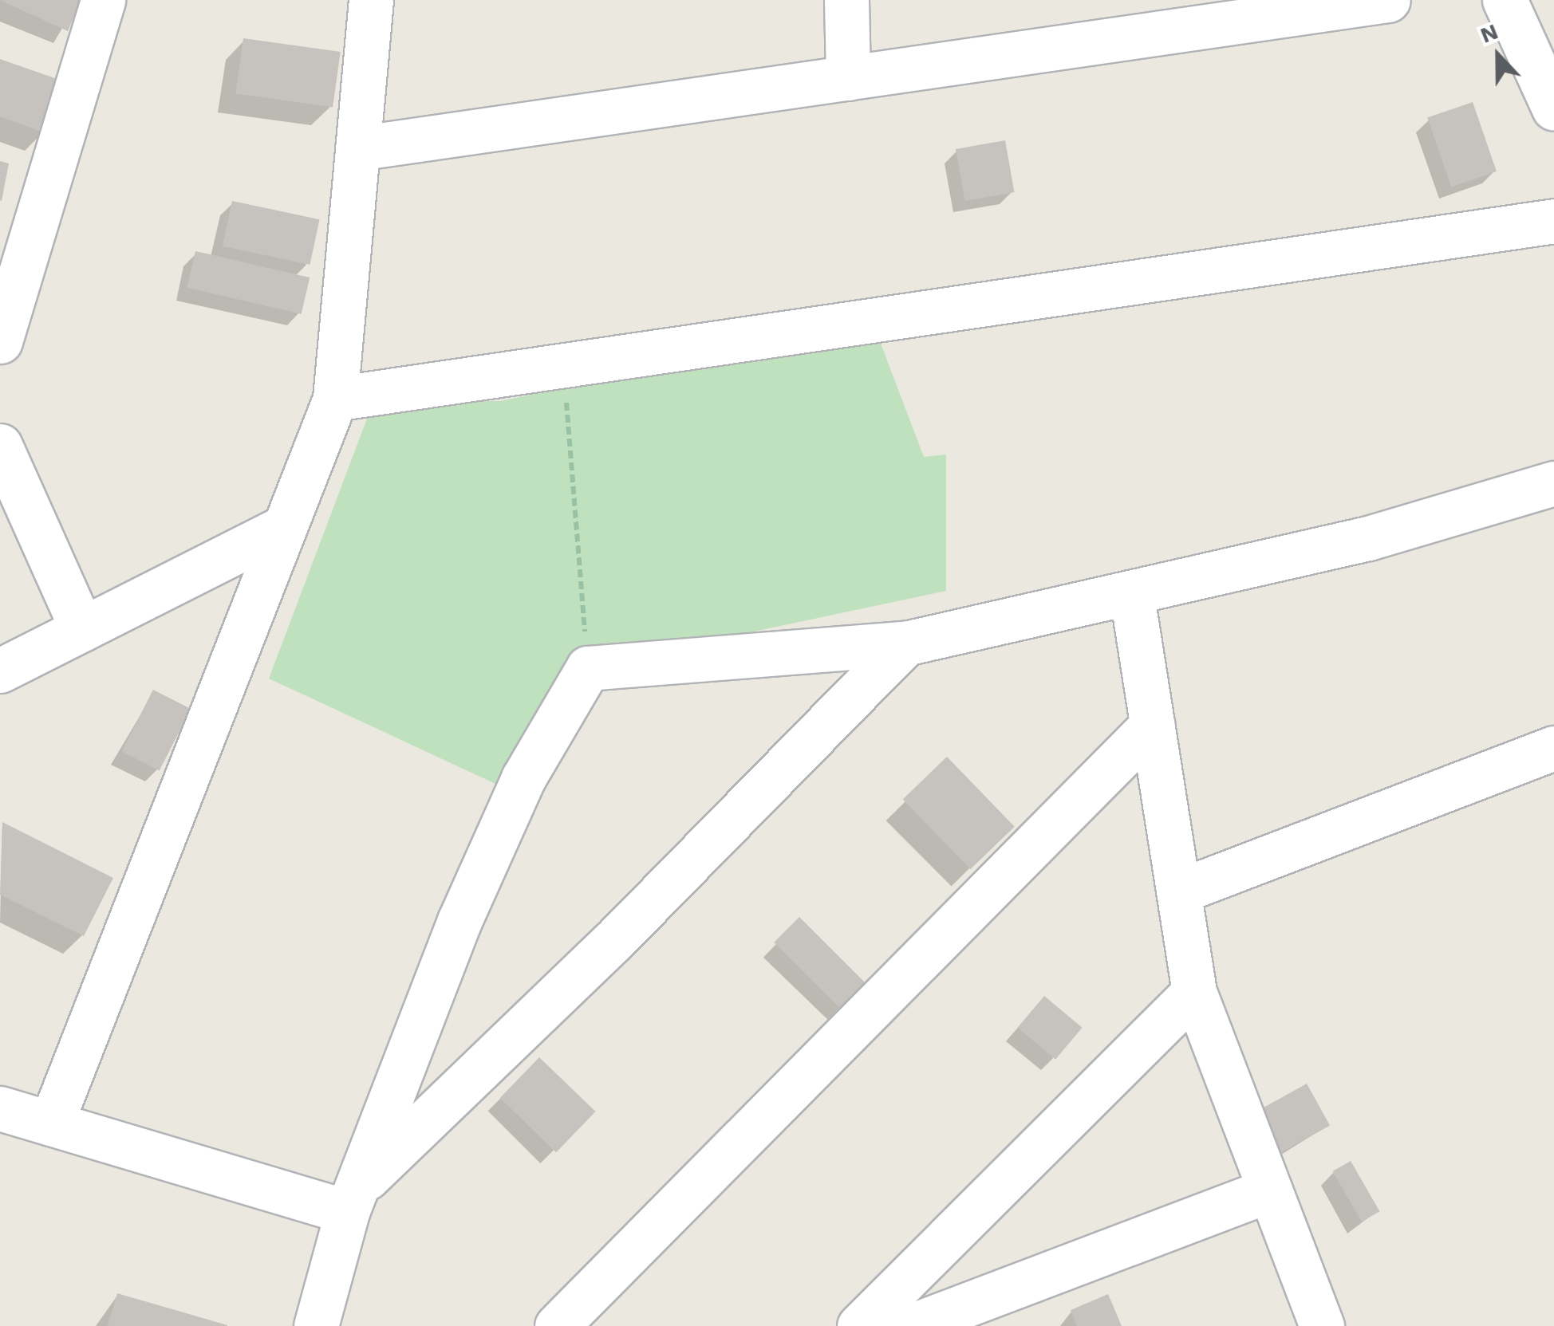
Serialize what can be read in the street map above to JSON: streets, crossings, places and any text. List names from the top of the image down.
{
  "north": "top"
}
